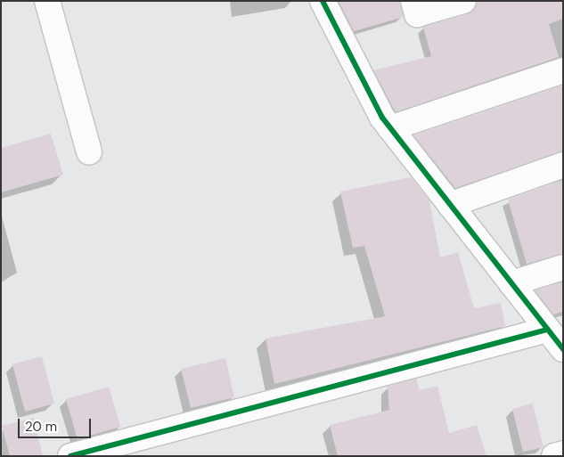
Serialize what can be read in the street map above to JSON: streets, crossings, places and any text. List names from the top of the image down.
{
  "scale_bar": "20 m"
}
